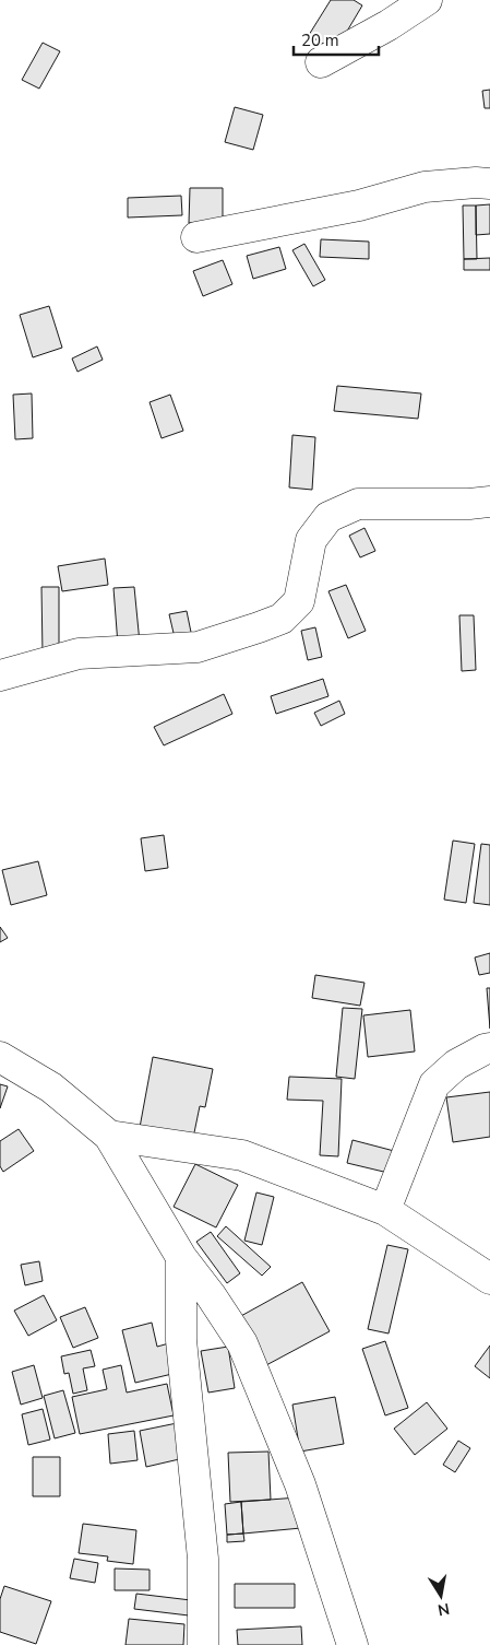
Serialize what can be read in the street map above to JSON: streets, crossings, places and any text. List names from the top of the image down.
{
  "scale_bar": "20 m",
  "north": "bottom"
}
